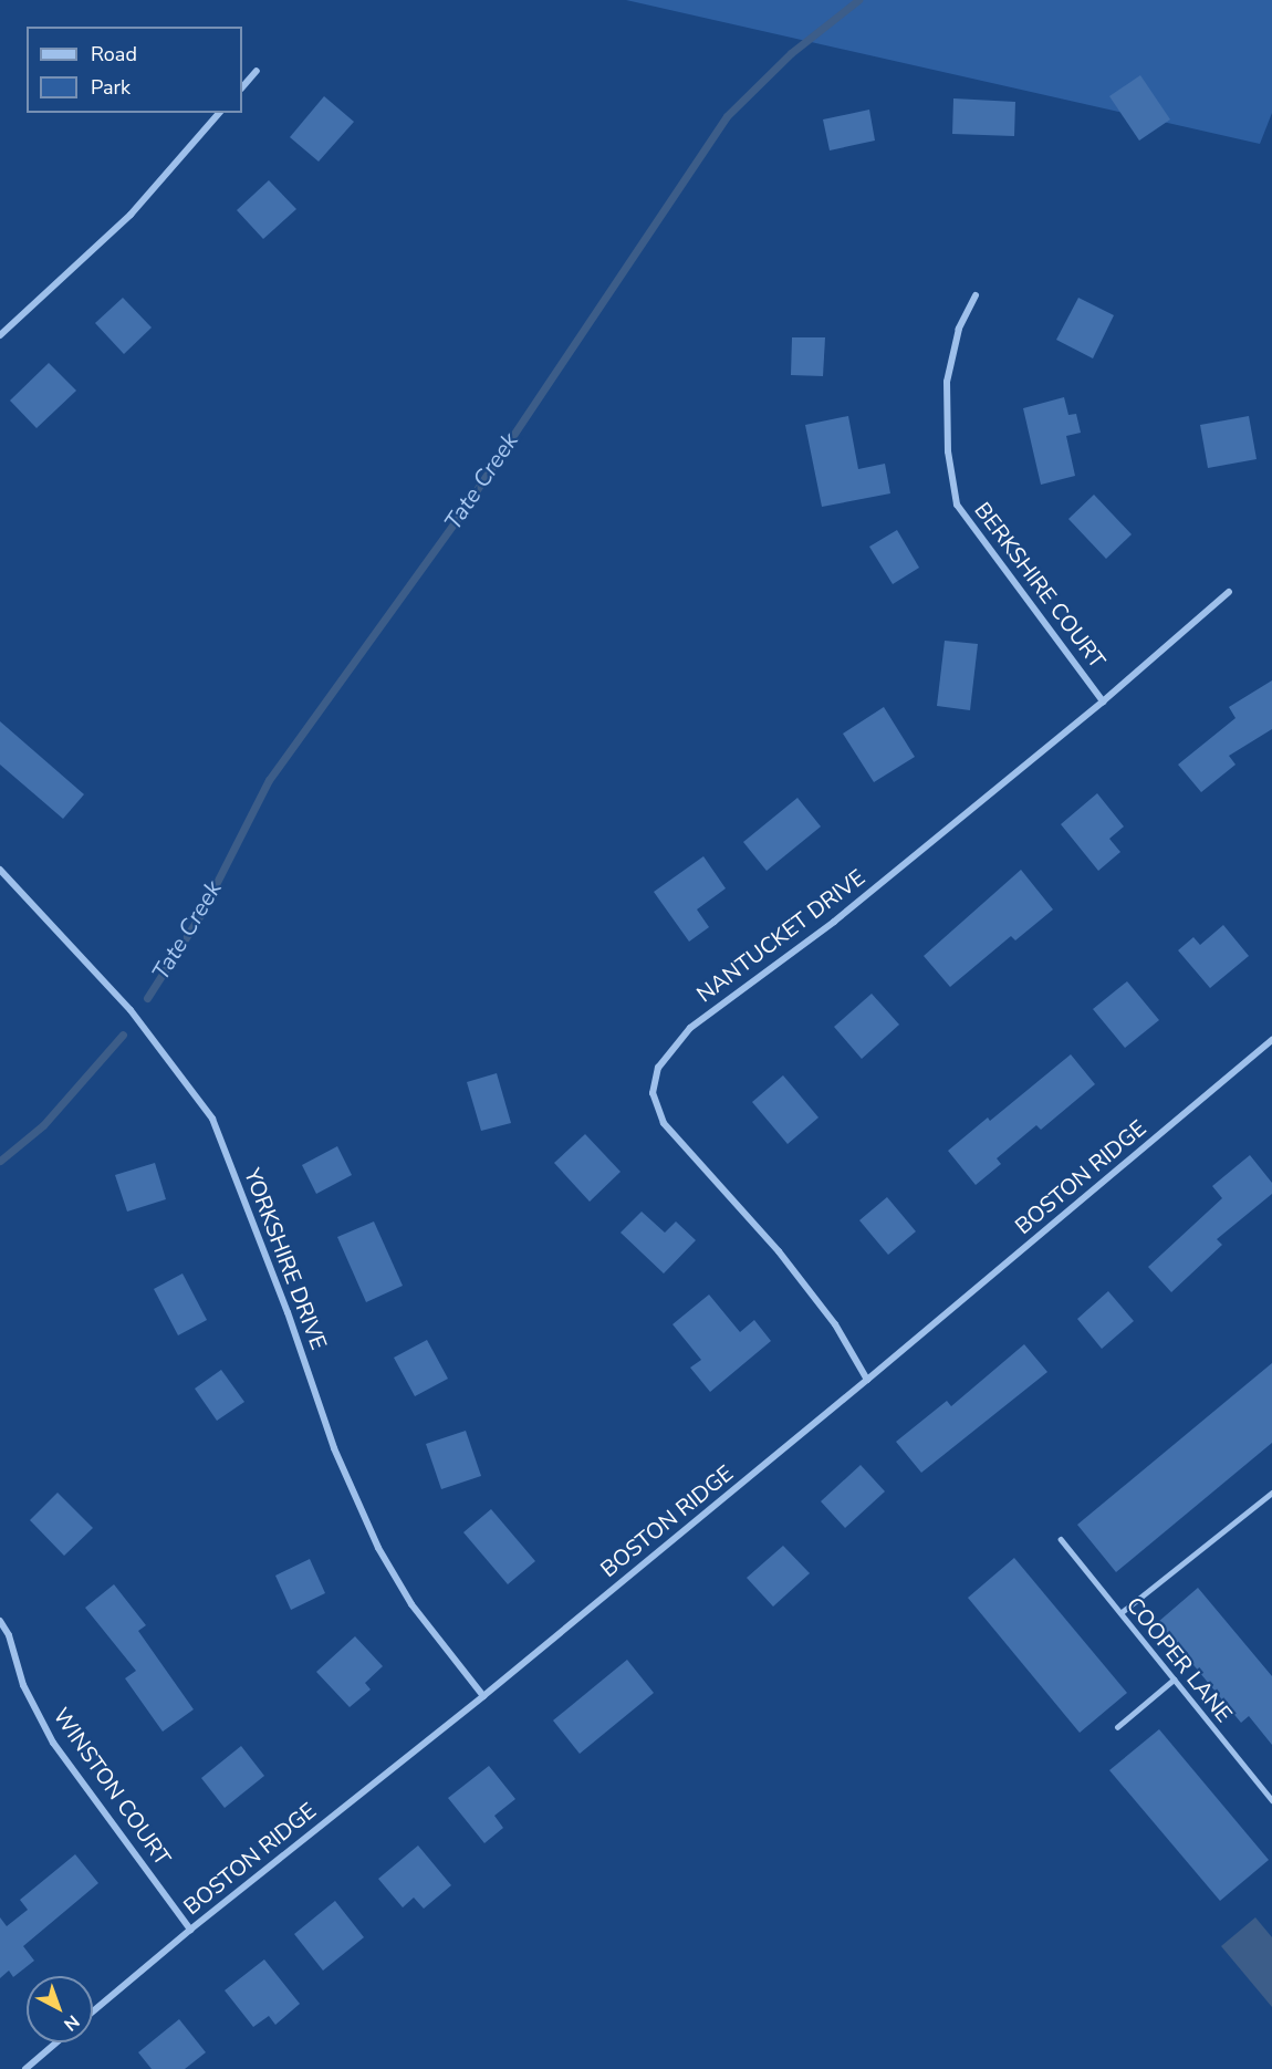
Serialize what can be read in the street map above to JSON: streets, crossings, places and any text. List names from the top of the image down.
{
  "streets": {
    "street": [
      "BERKSHIRE COURT",
      "NANTUCKET DRIVE",
      "BOSTON RIDGE",
      "YORKSHIRE DRIVE",
      "WINSTON COURT"
    ],
    "lane": ["COOPER LANE"]
  },
  "crossings": [
    ["BERKSHIRE COURT", "NANTUCKET DRIVE"],
    ["NANTUCKET DRIVE", "BOSTON RIDGE"],
    ["BOSTON RIDGE", "YORKSHIRE DRIVE"],
    ["BOSTON RIDGE", "WINSTON COURT"]
  ],
  "water": ["Tate Creek"],
  "legend": ["Road", "Park"],
  "north": "bottom right"
}
